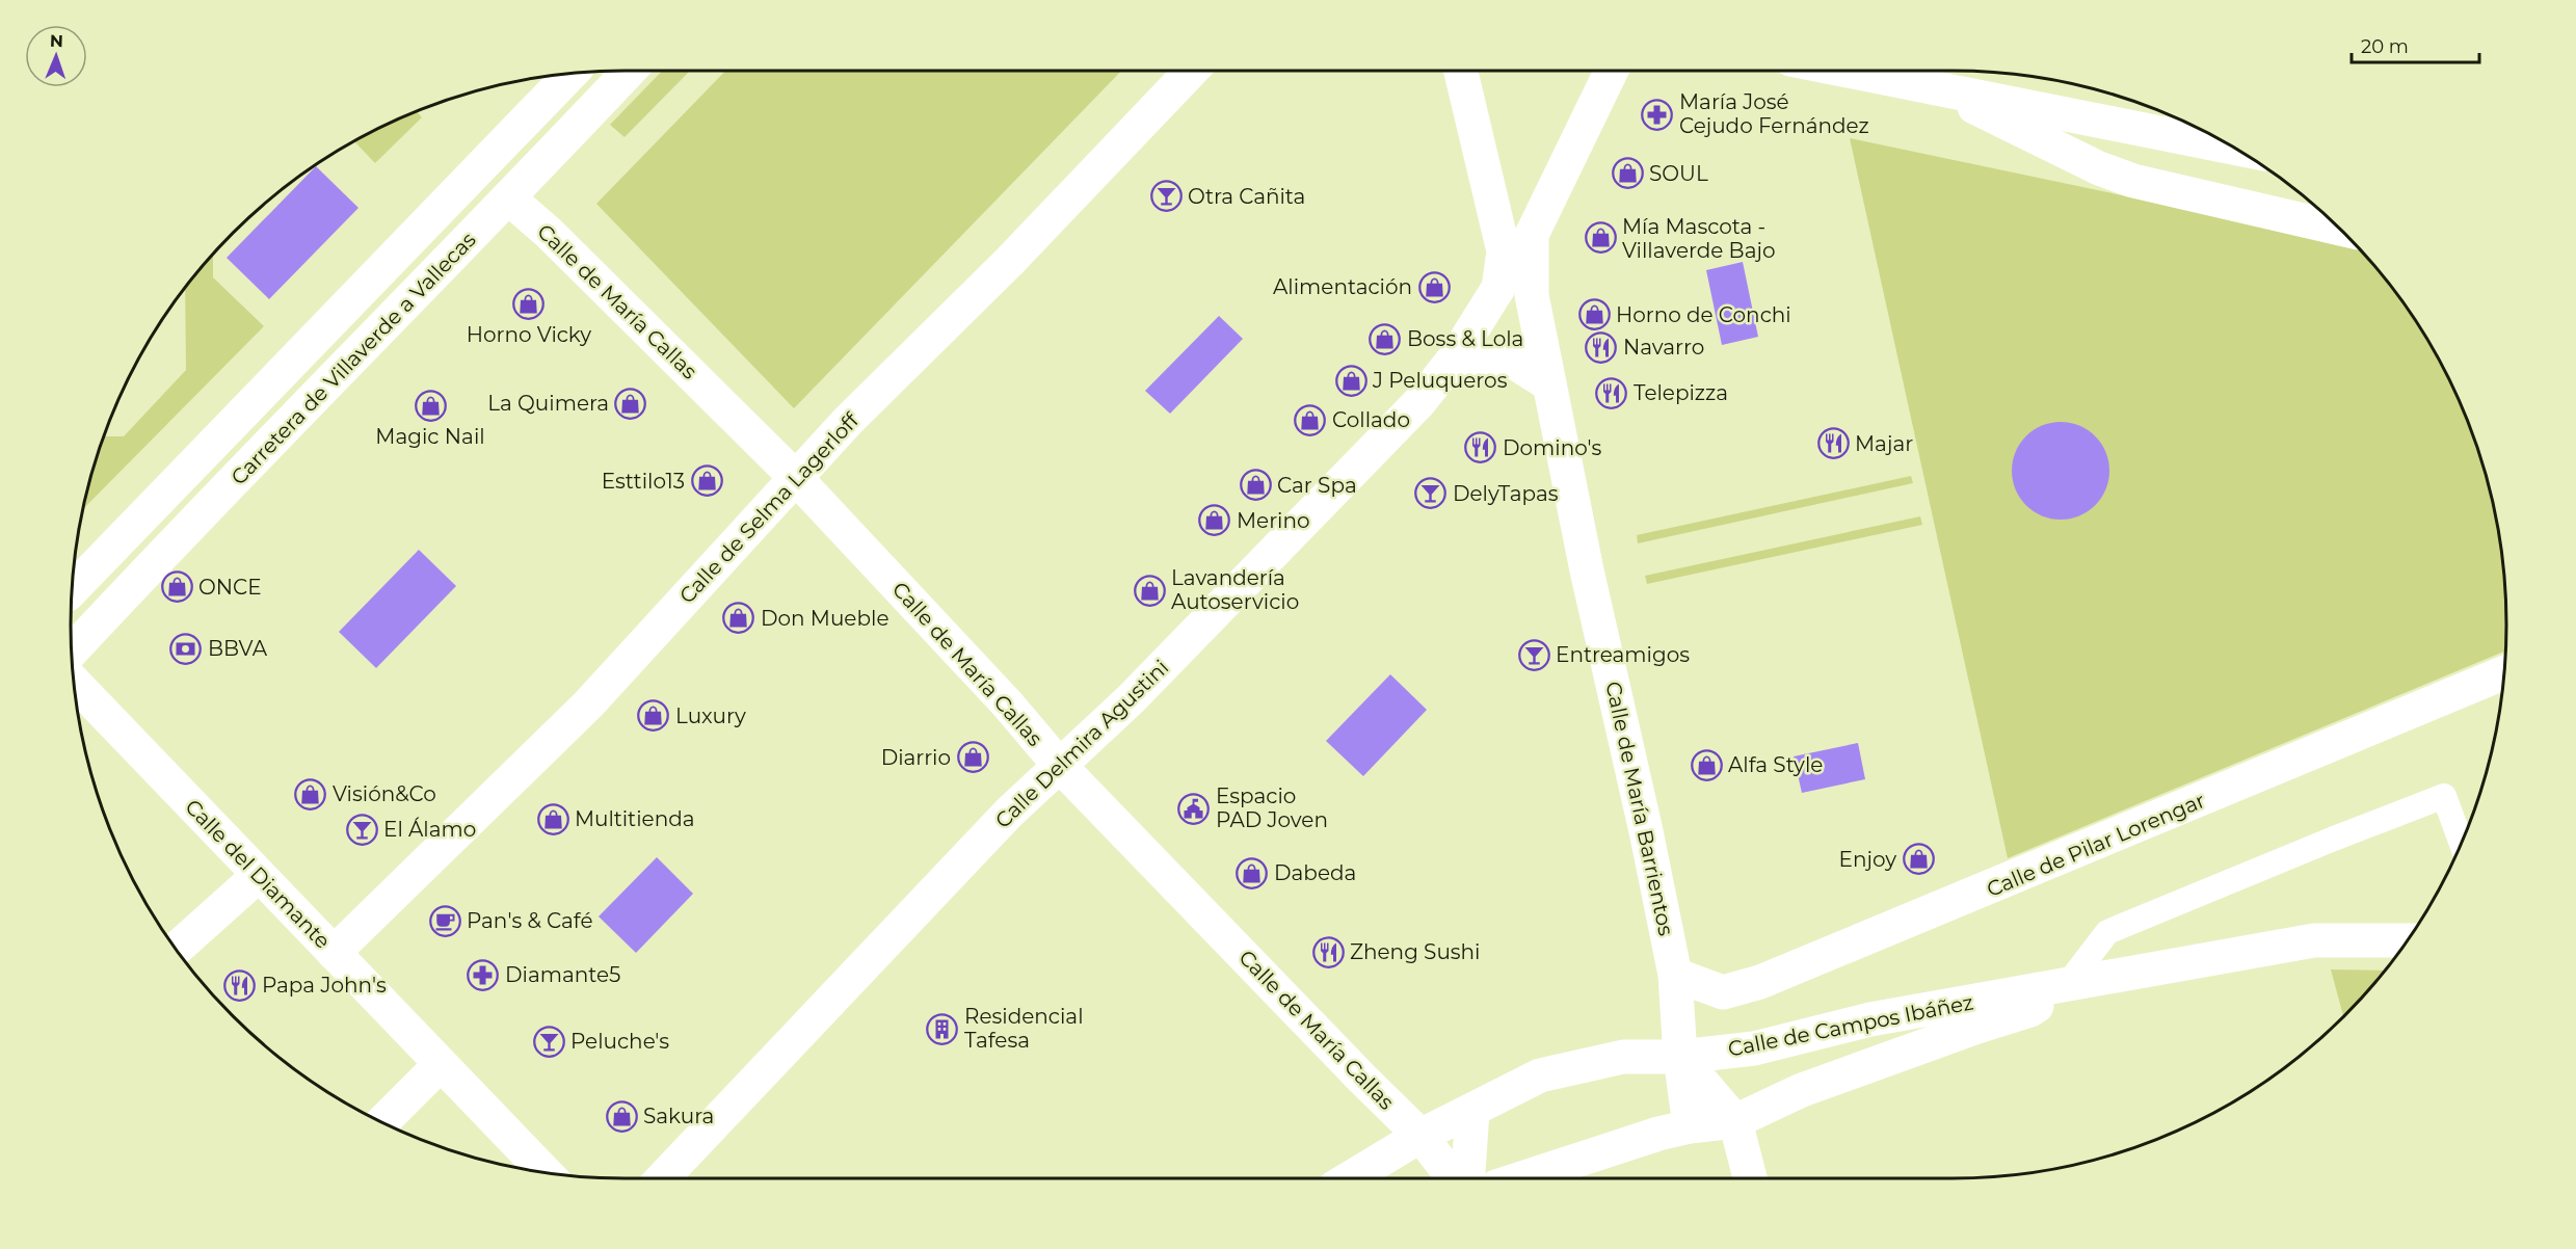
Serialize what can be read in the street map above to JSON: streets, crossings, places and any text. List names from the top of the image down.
{
  "streets": {
    "street": [
      "Calle de María Callas",
      "Carretera de Villaverde a Vallecas",
      "Calle de Selma Lagerloff",
      "Calle Delmira Agustini",
      "Calle de María Barrientos",
      "Calle de Pilar Lorengar",
      "Calle del Diamante",
      "Calle de Campos Ibáñez"
    ]
  },
  "crossings": [
    ["Calle de María Callas", "Carretera de Villaverde a Vallecas"],
    ["Calle de María Callas", "Calle de Selma Lagerloff"],
    ["Calle de María Callas", "Calle Delmira Agustini"],
    ["Calle de Selma Lagerloff", "Calle del Diamante"],
    ["Calle Delmira Agustini", "Calle de María Barrientos"],
    ["Calle de María Barrientos", "Calle de Pilar Lorengar"],
    ["Calle de María Barrientos", "Calle de Campos Ibáñez"]
  ],
  "places": {
    "pharmacy": ["María José Cejudo Fernández", "Diamante5"],
    "shop": [
      "SOUL",
      "Mía Mascota - Villaverde Bajo",
      "Alimentación",
      "Horno Vicky",
      "Horno de Conchi",
      "Boss & Lola",
      "J Peluqueros",
      "La Quimera",
      "Magic Nail",
      "Collado",
      "Esttilo13",
      "Car Spa",
      "Merino",
      "ONCE",
      "Lavandería Autoservicio",
      "Don Mueble",
      "Luxury",
      "Diarrio",
      "Alfa Style",
      "Visión&Co",
      "Multitienda",
      "Enjoy",
      "Dabeda",
      "Sakura"
    ],
    "bar": [
      "Otra Cañita",
      "DelyTapas",
      "Entreamigos",
      "El Álamo",
      "Peluche's"
    ],
    "restaurant": [
      "Navarro",
      "Telepizza",
      "Majar",
      "Domino's",
      "Zheng Sushi",
      "Papa John's"
    ],
    "bank": ["BBVA"],
    "public building": ["Espacio PAD Joven"],
    "cafe": ["Pan's & Café"],
    "building": ["Residencial Tafesa"]
  },
  "scale_bar": "20 m",
  "north": "top"
}
